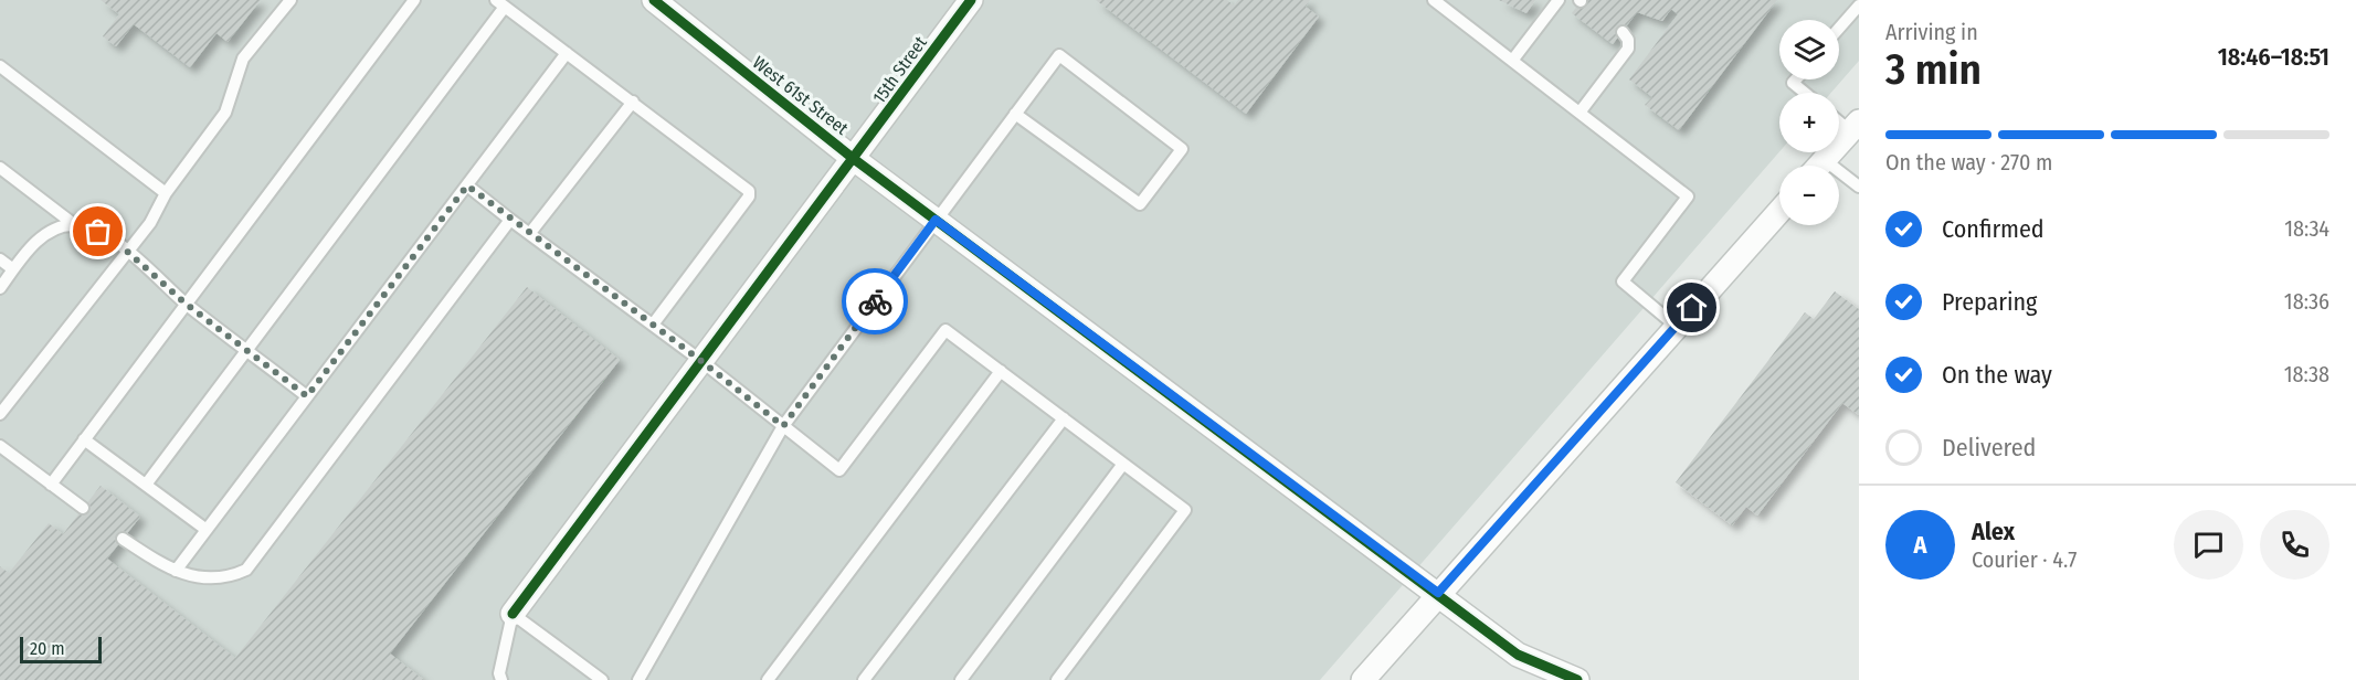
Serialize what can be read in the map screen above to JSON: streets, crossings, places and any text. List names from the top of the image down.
{
  "streets": {
    "street": ["15th Street", "West 61st Street"]
  },
  "crossings": [
    ["15th Street", "West 61st Street"]
  ],
  "scale_bar": "20 m",
  "page": {
    "heading": ["3 min", "Arriving in", "18:46–18:51"],
    "panel": ["Alex", "Courier · 4.7"],
    "map_buttons": ["+", "−"],
    "bar": "On the way · 270 m",
    "list": [
      ["Confirmed", "18:34"],
      ["Preparing", "18:36"],
      ["On the way", "18:38"],
      "Delivered"
    ],
    "round": "A",
    "scale": "20 m"
  }
}
